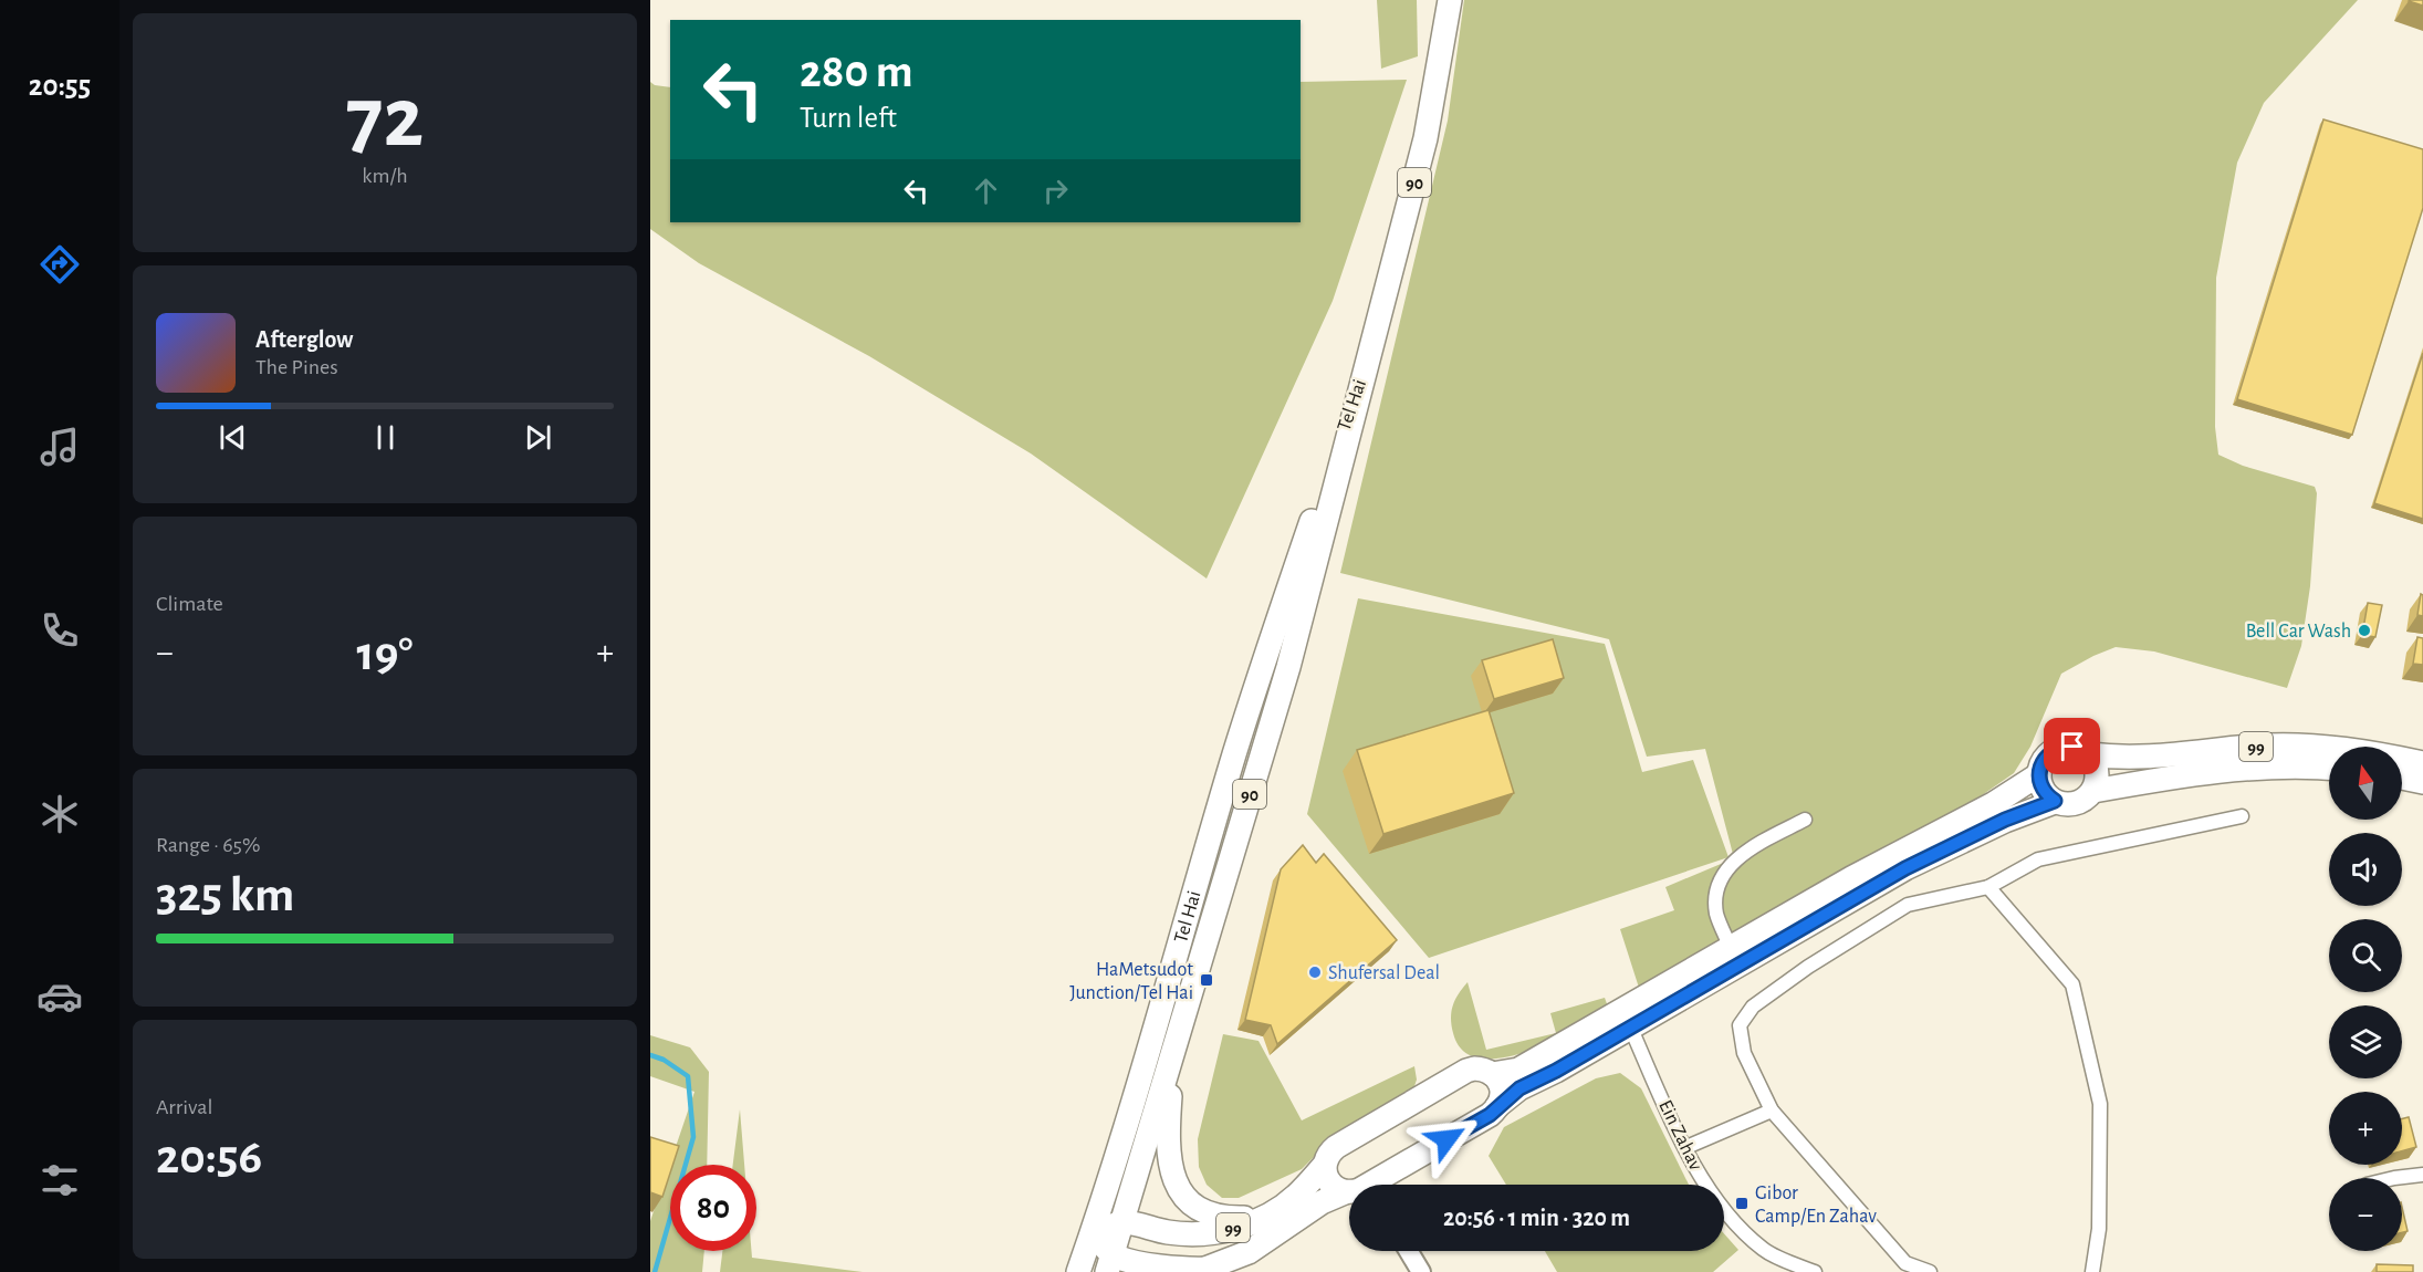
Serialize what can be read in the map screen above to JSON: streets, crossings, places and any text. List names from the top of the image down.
{
  "streets": {
    "highway": ["90", "Tel Hai", "99"],
    "street": ["Ein Zahav"]
  },
  "crossings": [
    ["90", "Tel Hai"],
    ["Tel Hai", "99"],
    ["99", "Ein Zahav"]
  ],
  "places": {
    "other": ["Bell Car Wash", "Shufersal Deal"],
    "transit": ["HaMetsudot Junction/Tel Hai", "Gibor Camp/En Zahav"]
  },
  "north": "top",
  "page": {
    "tabs": "20:55",
    "tile": [
      ["72", "km/h"],
      "Climate",
      ["Range · 65%", "325 km"],
      ["Arrival", "20:56"]
    ],
    "turn": ["280 m", "Turn left"],
    "song": ["Afterglow", "The Pines"],
    "heat": ["−", "19°", "+"],
    "map_buttons": ["+", "−"],
    "limit": "80",
    "trip": "20:56 · 1 min · 320 m"
  }
}
